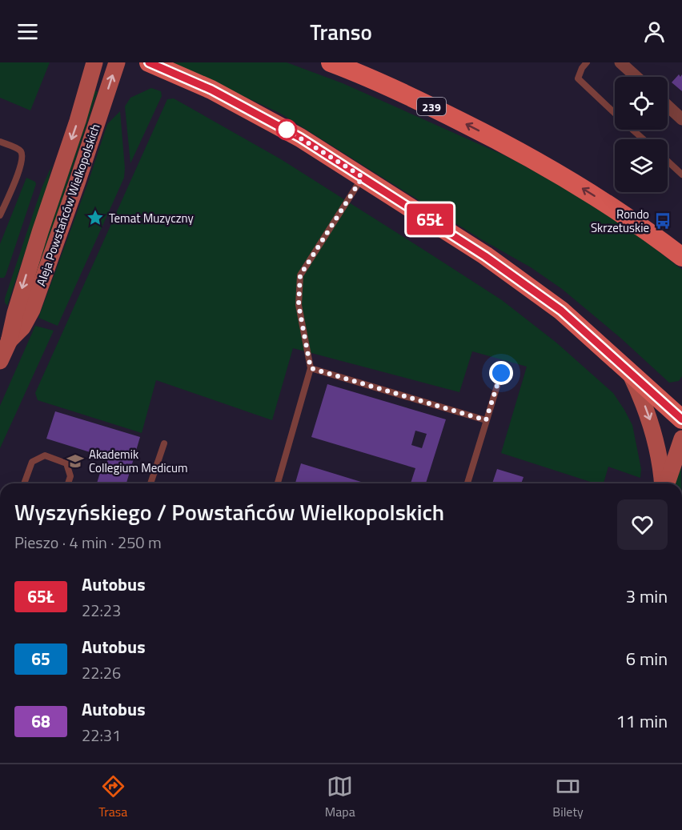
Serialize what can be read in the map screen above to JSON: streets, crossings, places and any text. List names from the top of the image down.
{
  "streets": {
    "main road": ["239"],
    "street": ["Aleja Powstańców Wielkopolskich"]
  },
  "places": {
    "place": ["Temat Muzyczny"],
    "bus stop": ["Rondo Skrzetuskie"],
    "school or university": ["Akademik Collegium Medicum"]
  },
  "lines": ["bus line 65Ł"],
  "page": {
    "header": "Transo",
    "on_map": "65Ł",
    "heading": ["Wyszyńskiego / Powstańców Wielkopolskich", "Pieszo · 4 min · 250 m"],
    "list": [
      {
        "mark": "65Ł",
        "name": "Autobus",
        "note": "22:23",
        "value": "3 min"
      },
      {
        "mark": "65",
        "name": "Autobus",
        "note": "22:26",
        "value": "6 min"
      },
      {
        "mark": "68",
        "name": "Autobus",
        "note": "22:31",
        "value": "11 min"
      }
    ],
    "tabs": ["Trasa", "Mapa", "Bilety"]
  }
}
